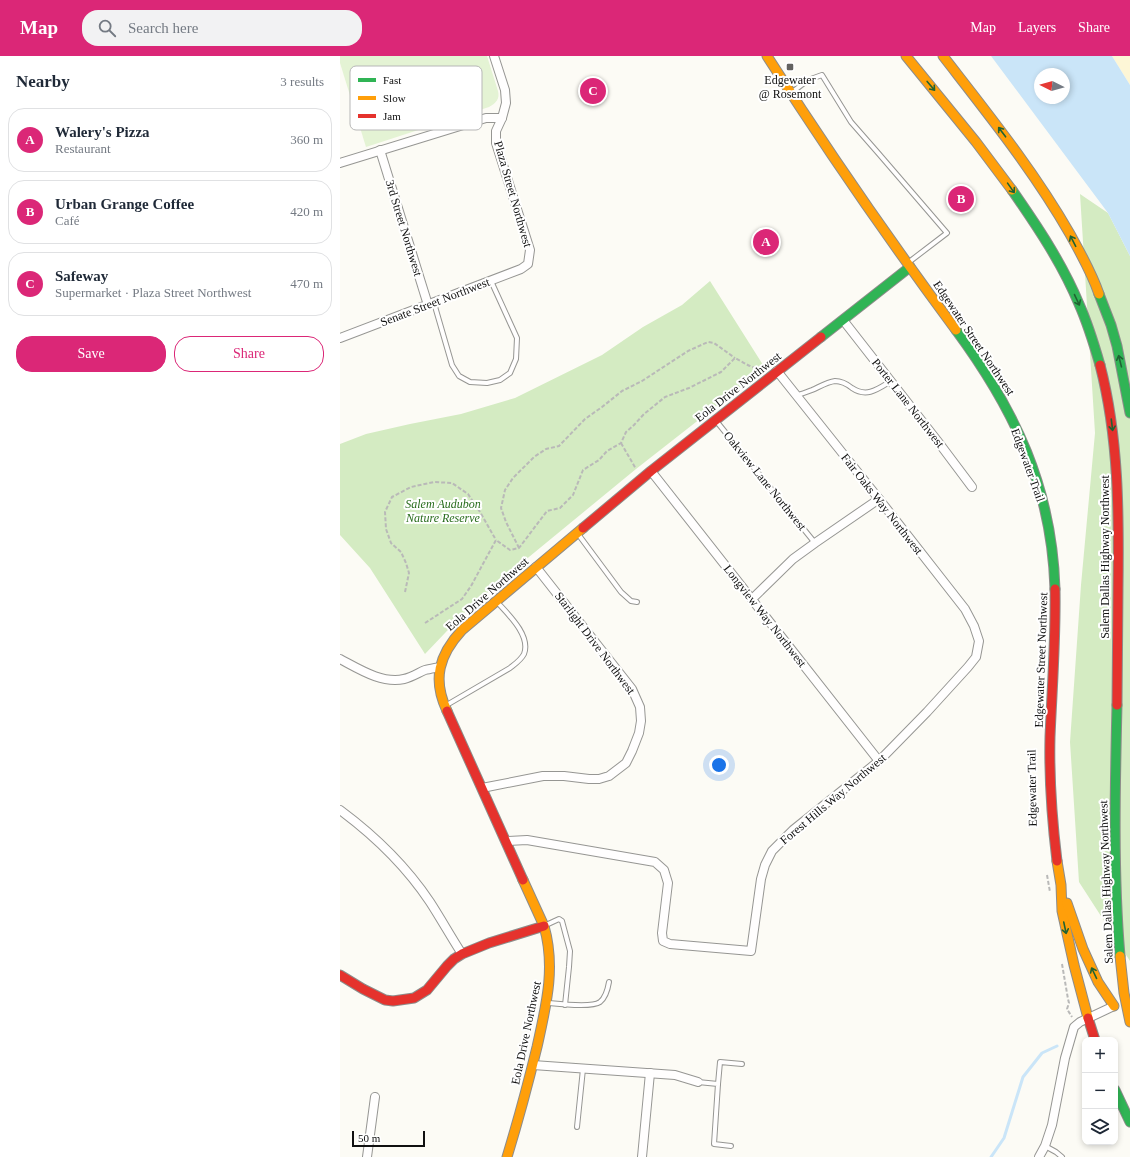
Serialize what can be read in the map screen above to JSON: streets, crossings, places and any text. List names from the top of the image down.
{
  "streets": {
    "main road": ["Edgewater Street Northwest", "Eola Drive Northwest", "Salem Dallas Highway Northwest"],
    "street": [
      "Plaza Street Northwest",
      "3rd Street Northwest",
      "Senate Street Northwest",
      "Porter Lane Northwest",
      "Fair Oaks Way Northwest",
      "Longview Way Northwest",
      "Starlight Drive Northwest",
      "Forest Hills Way Northwest"
    ],
    "lane": ["Oakview Lane Northwest"]
  },
  "crossings": [
    ["Plaza Street Northwest", "Senate Street Northwest"],
    ["3rd Street Northwest", "Senate Street Northwest"],
    ["Edgewater Street Northwest", "Eola Drive Northwest"],
    ["Eola Drive Northwest", "Porter Lane Northwest"],
    ["Eola Drive Northwest", "Oakview Lane Northwest"],
    ["Eola Drive Northwest", "Fair Oaks Way Northwest"],
    ["Eola Drive Northwest", "Longview Way Northwest"],
    ["Eola Drive Northwest", "Starlight Drive Northwest"],
    ["Eola Drive Northwest", "Forest Hills Way Northwest"],
    ["Fair Oaks Way Northwest", "Forest Hills Way Northwest"],
    ["Longview Way Northwest", "Forest Hills Way Northwest"]
  ],
  "parks": ["Salem Audubon Nature Reserve"],
  "places": {
    "transit": ["Edgewater @ Rosemont"]
  },
  "legend": ["Fast", "Slow", "Jam"],
  "scale_bar": "50 m",
  "north": "left",
  "page": {
    "header": "Map",
    "search": "Search here",
    "nav": ["Map", "Layers", "Share"],
    "heading": ["Nearby", "3 results"],
    "pins": ["C", "B", "A"],
    "list": [
      {
        "mark": "A",
        "name": "Walery's Pizza",
        "note": "Restaurant",
        "value": "360 m"
      },
      {
        "mark": "B",
        "name": "Urban Grange Coffee",
        "note": "Café",
        "value": "420 m"
      },
      {
        "mark": "C",
        "name": "Safeway",
        "note": "Supermarket · Plaza Street Northwest",
        "value": "470 m"
      }
    ],
    "buttons": ["Save", "Share"],
    "map_buttons": ["+", "−"],
    "scale": "50 m"
  }
}
